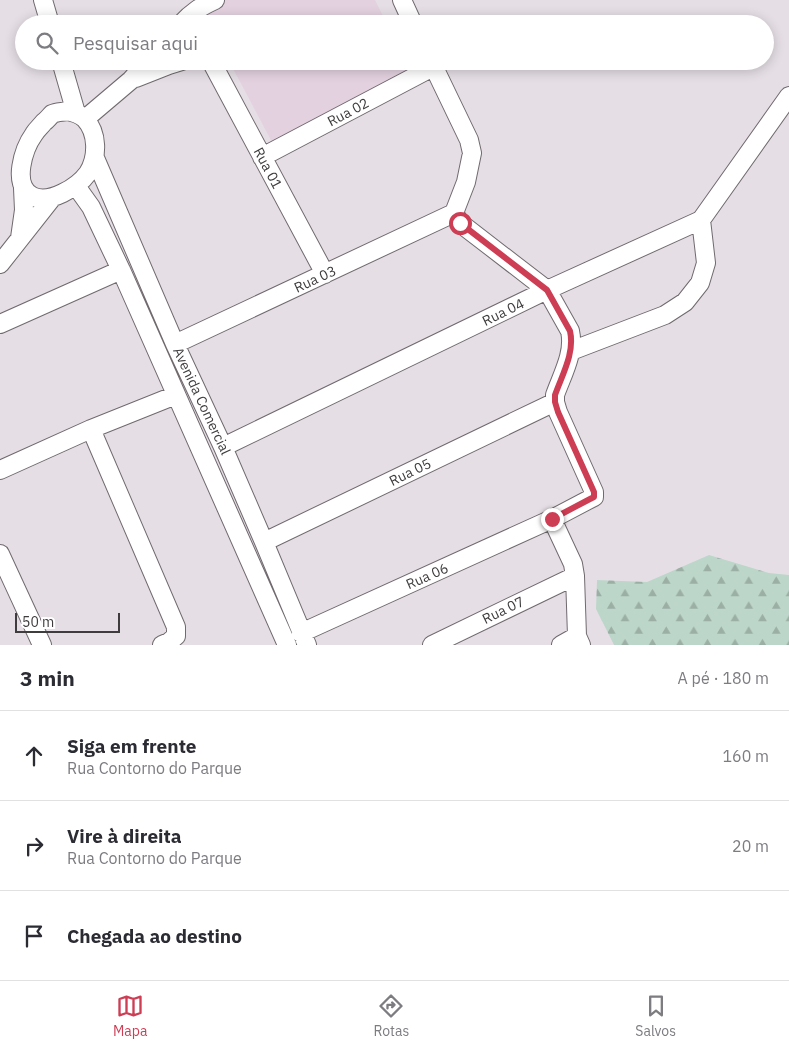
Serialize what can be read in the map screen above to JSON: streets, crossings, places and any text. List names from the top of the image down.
{
  "streets": {
    "street": [
      "Rua 02",
      "Rua 01",
      "Rua 03",
      "Rua 04",
      "Avenida Comercial",
      "Rua 05",
      "Rua 06",
      "Rua 07"
    ]
  },
  "crossings": [
    ["Rua 02", "Rua 01"],
    ["Rua 01", "Rua 03"],
    ["Rua 03", "Avenida Comercial"],
    ["Rua 04", "Avenida Comercial"],
    ["Avenida Comercial", "Rua 05"],
    ["Avenida Comercial", "Rua 06"],
    ["Rua 05", "Rua 06"]
  ],
  "scale_bar": "50 m",
  "page": {
    "search": "Pesquisar aqui",
    "scale": "50 m",
    "heading": ["3 min", "A pé · 180 m"],
    "list": [
      ["Siga em frente", "Rua Contorno do Parque", "160 m"],
      ["Vire à direita", "Rua Contorno do Parque", "20 m"],
      "Chegada ao destino"
    ],
    "nav": ["Mapa", "Rotas", "Salvos"]
  }
}
